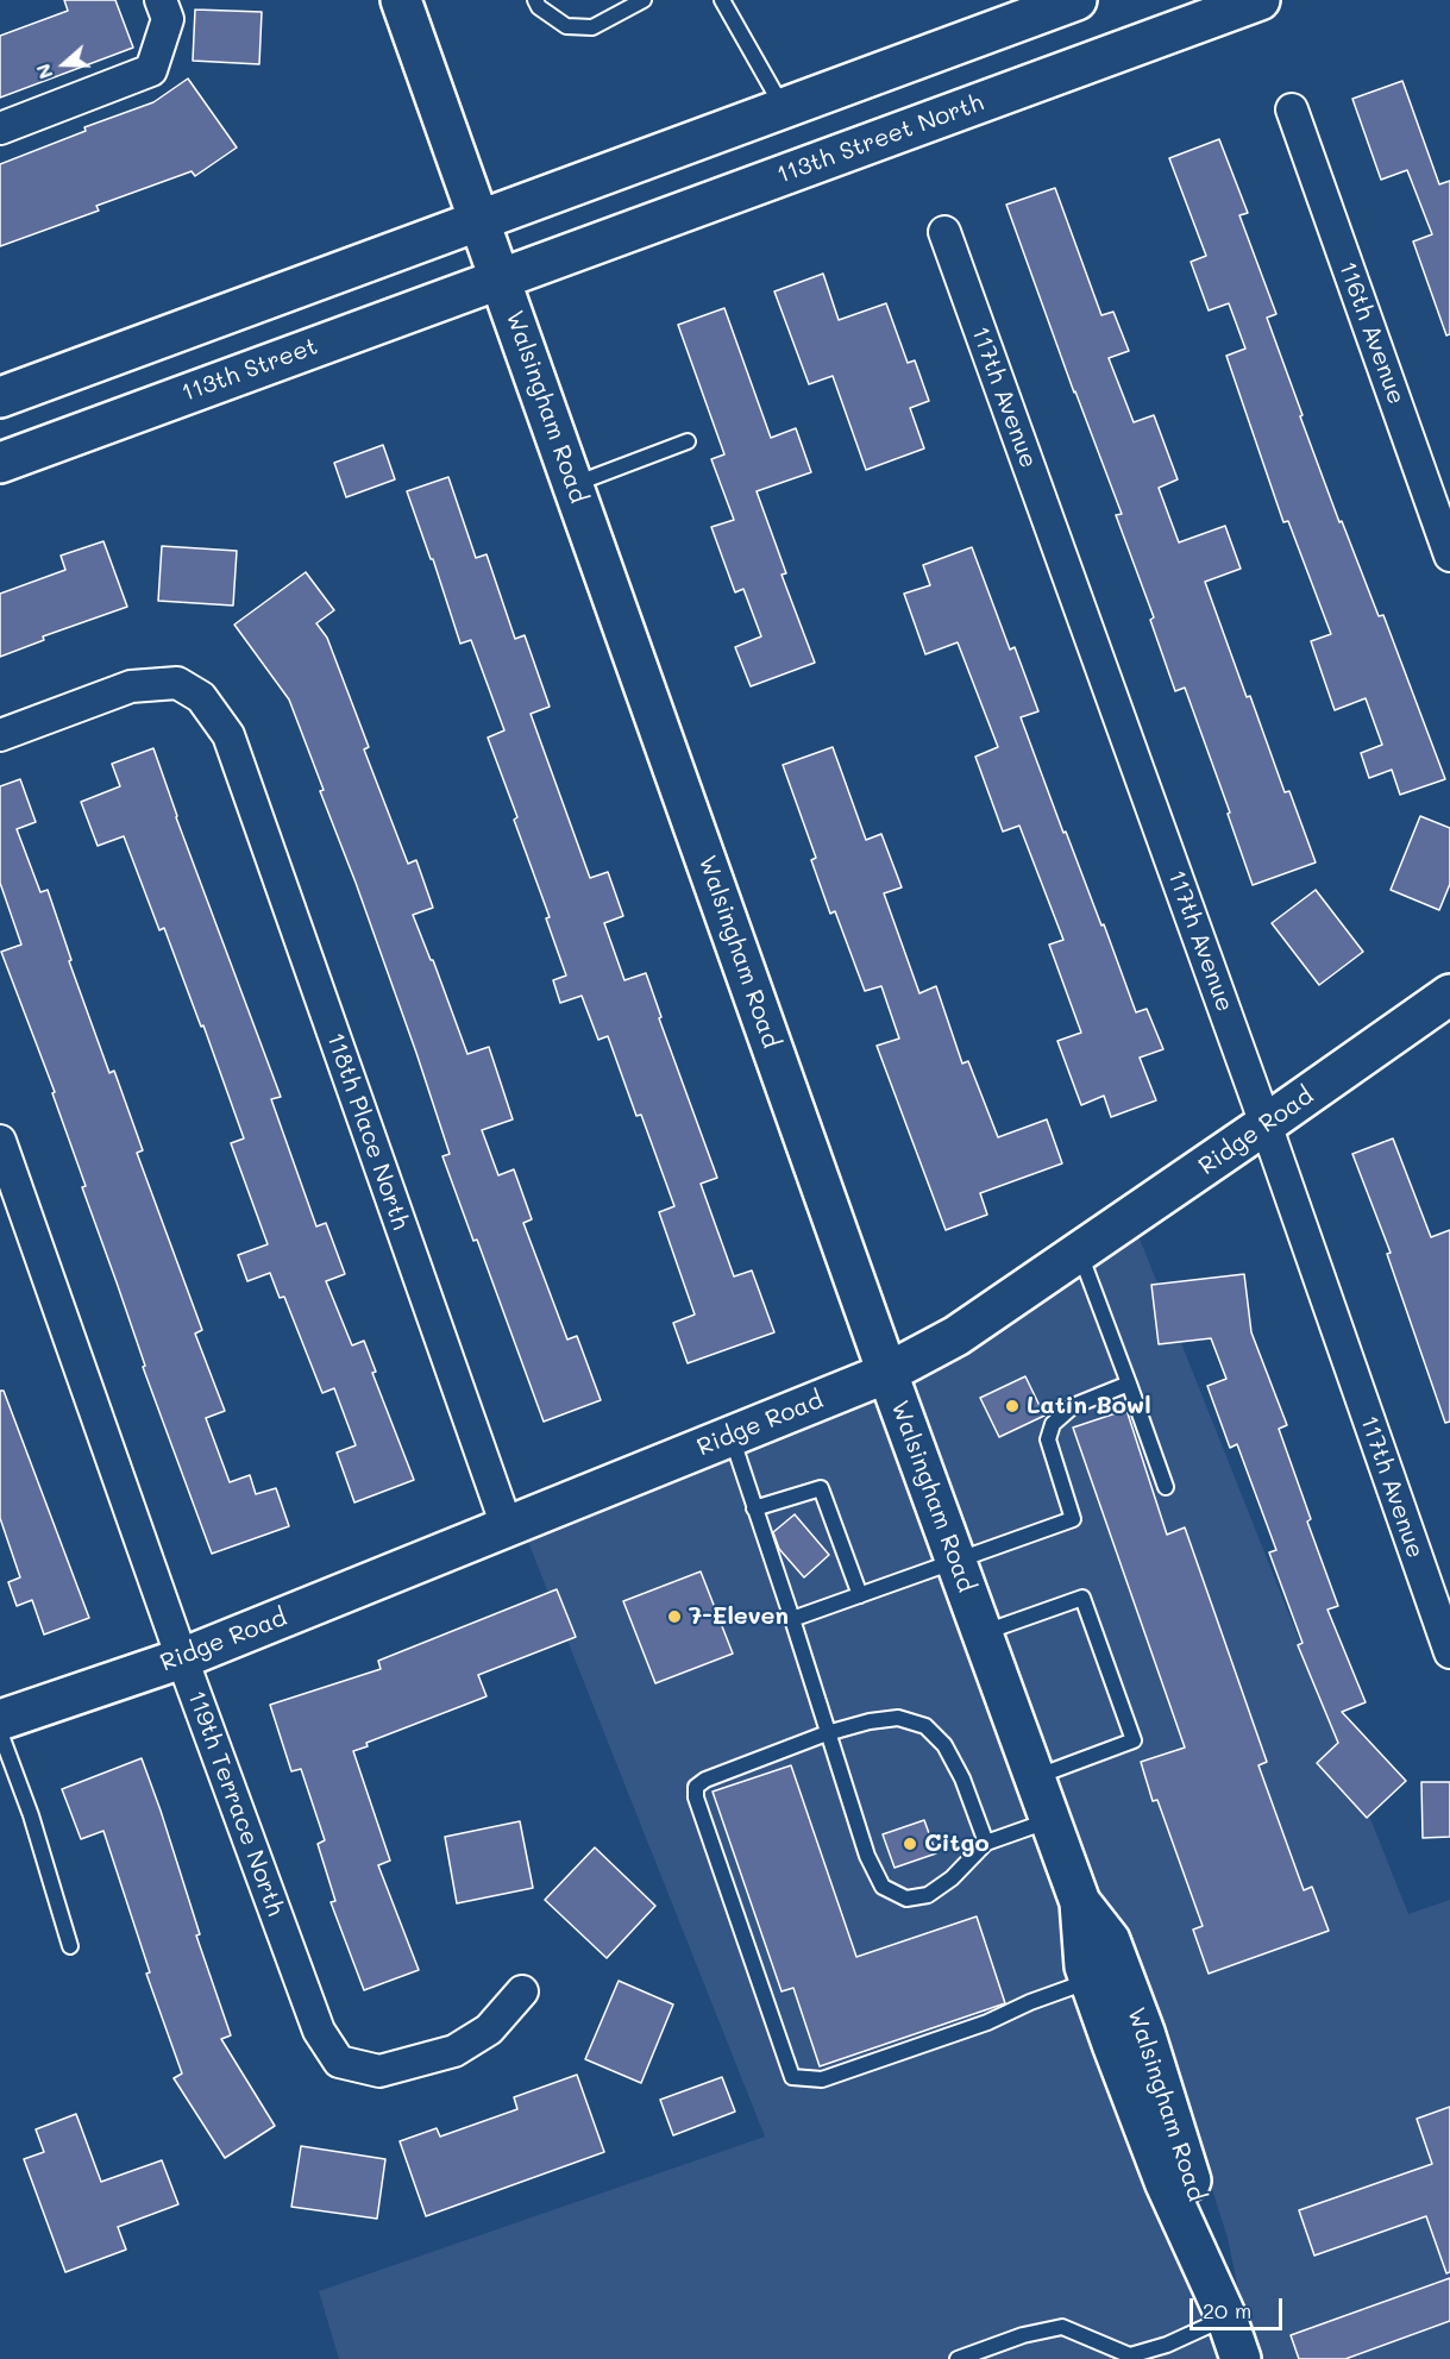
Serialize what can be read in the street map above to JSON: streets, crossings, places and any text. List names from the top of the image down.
{
  "streets": {
    "street": [
      "113th Street North",
      "116th Avenue",
      "113th Street",
      "117th Avenue",
      "Walsingham Road",
      "118th Place North",
      "Ridge Road",
      "119th Terrace North"
    ]
  },
  "crossings": [
    ["113th Street North", "113th Street"],
    ["113th Street North", "Walsingham Road"],
    ["113th Street", "Walsingham Road"],
    ["117th Avenue", "Ridge Road"],
    ["Walsingham Road", "Ridge Road"],
    ["118th Place North", "Ridge Road"],
    ["Ridge Road", "119th Terrace North"]
  ],
  "places": ["Latin Bowl", "7-Eleven", "Citgo"],
  "scale_bar": "20 m",
  "north": "left"
}
